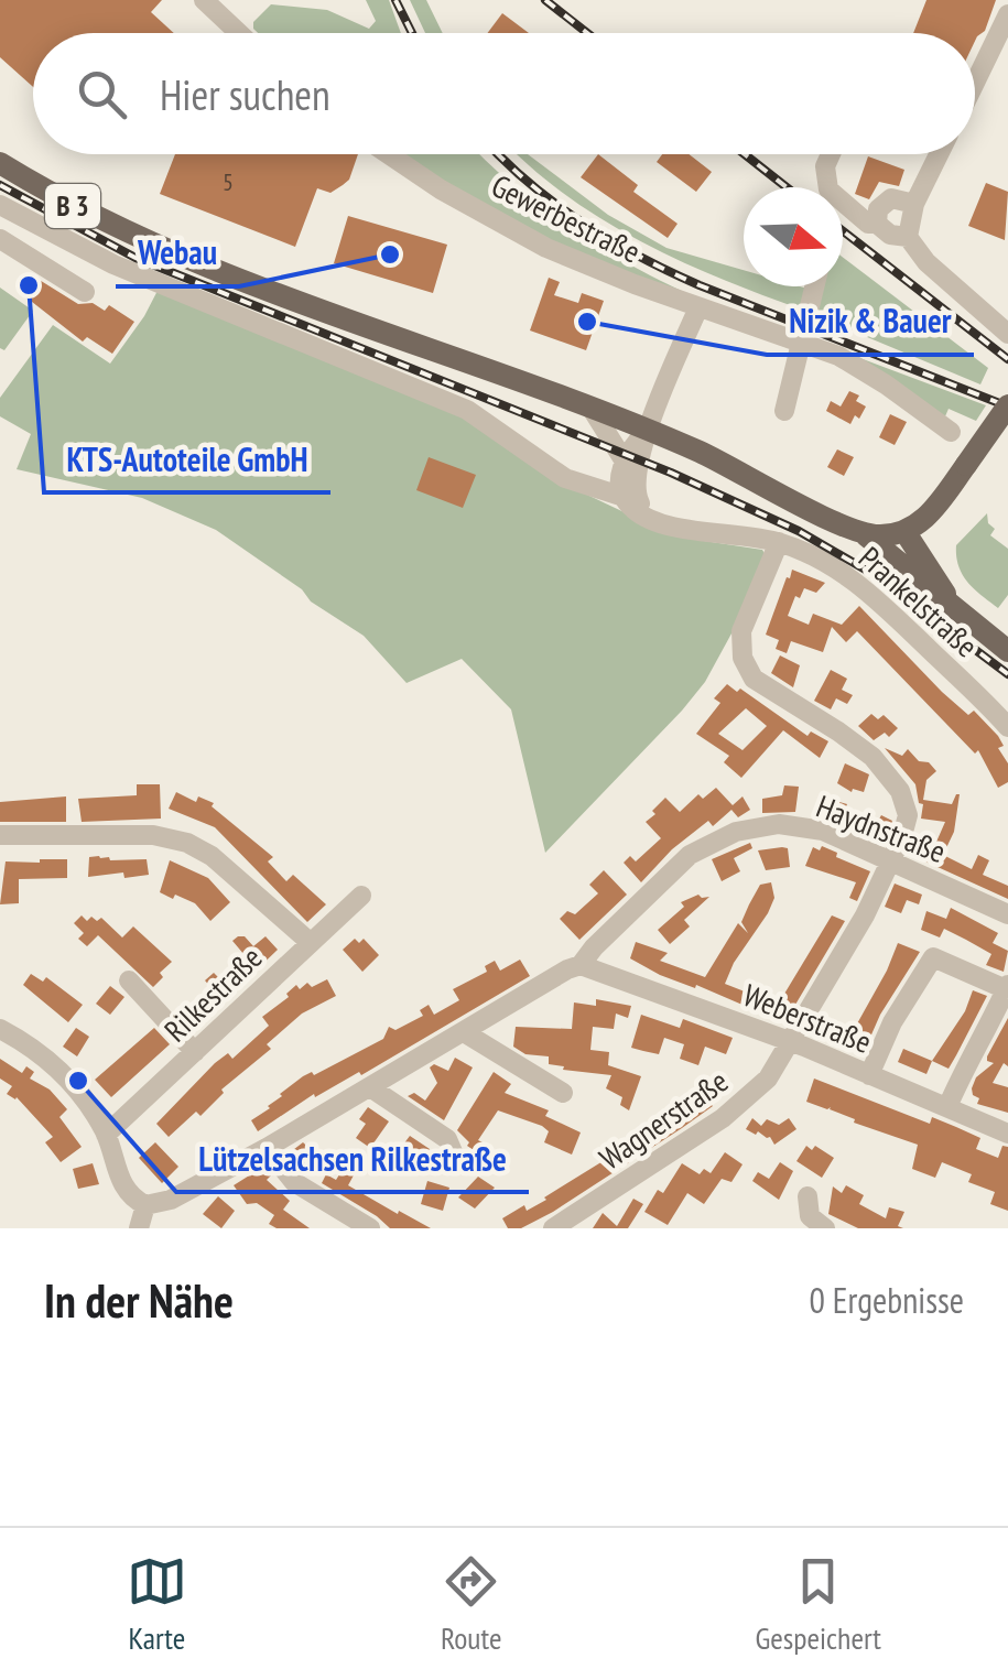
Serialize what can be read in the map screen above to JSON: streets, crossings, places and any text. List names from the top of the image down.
{
  "streets": {
    "main road": ["B 3"],
    "street": [
      "Gewerbestraße",
      "Prankelstraße",
      "Haydnstraße",
      "Rilkestraße",
      "Weberstraße",
      "Wagnerstraße"
    ]
  },
  "crossings": [
    ["Prankelstraße", "Wagnerstraße"],
    ["Haydnstraße", "Weberstraße"],
    ["Haydnstraße", "Wagnerstraße"],
    ["Weberstraße", "Wagnerstraße"]
  ],
  "places": [
    "Webau",
    "KTS-Autoteile GmbH",
    "Nizik & Bauer",
    "Lützelsachsen Rilkestraße"
  ],
  "house_numbers": ["5"],
  "north": "right",
  "page": {
    "search": "Hier suchen",
    "heading": ["In der Nähe", "0 Ergebnisse"],
    "nav": ["Karte", "Route", "Gespeichert"]
  }
}
